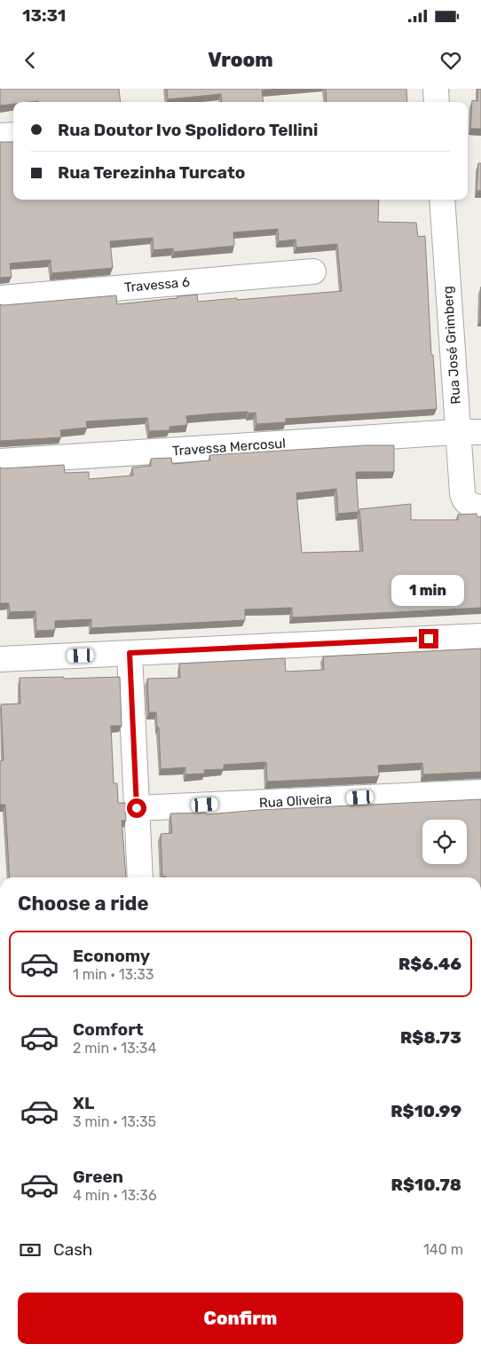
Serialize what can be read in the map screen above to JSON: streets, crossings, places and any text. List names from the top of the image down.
{
  "streets": {
    "street": [
      "Travessa 6",
      "Rua José Grimberg",
      "Travessa Mercosul",
      "Rua Oliveira"
    ]
  },
  "crossings": [
    ["Rua José Grimberg", "Travessa Mercosul"]
  ],
  "page": {
    "status": "13:31",
    "header": "Vroom",
    "banner": ["Rua Doutor Ivo Spolidoro Tellini", "Rua Terezinha Turcato"],
    "bubble": "1 min",
    "heading": "Choose a ride",
    "list": [
      {
        "name": "Economy",
        "note": "1 min · 13:33",
        "value": "R$6.46"
      },
      {
        "name": "Comfort",
        "note": "2 min · 13:34",
        "value": "R$8.73"
      },
      {
        "name": "XL",
        "note": "3 min · 13:35",
        "value": "R$10.99"
      },
      {
        "name": "Green",
        "note": "4 min · 13:36",
        "value": "R$10.78"
      }
    ],
    "pay": ["Cash", "140 m"],
    "buttons": "Confirm"
  }
}
